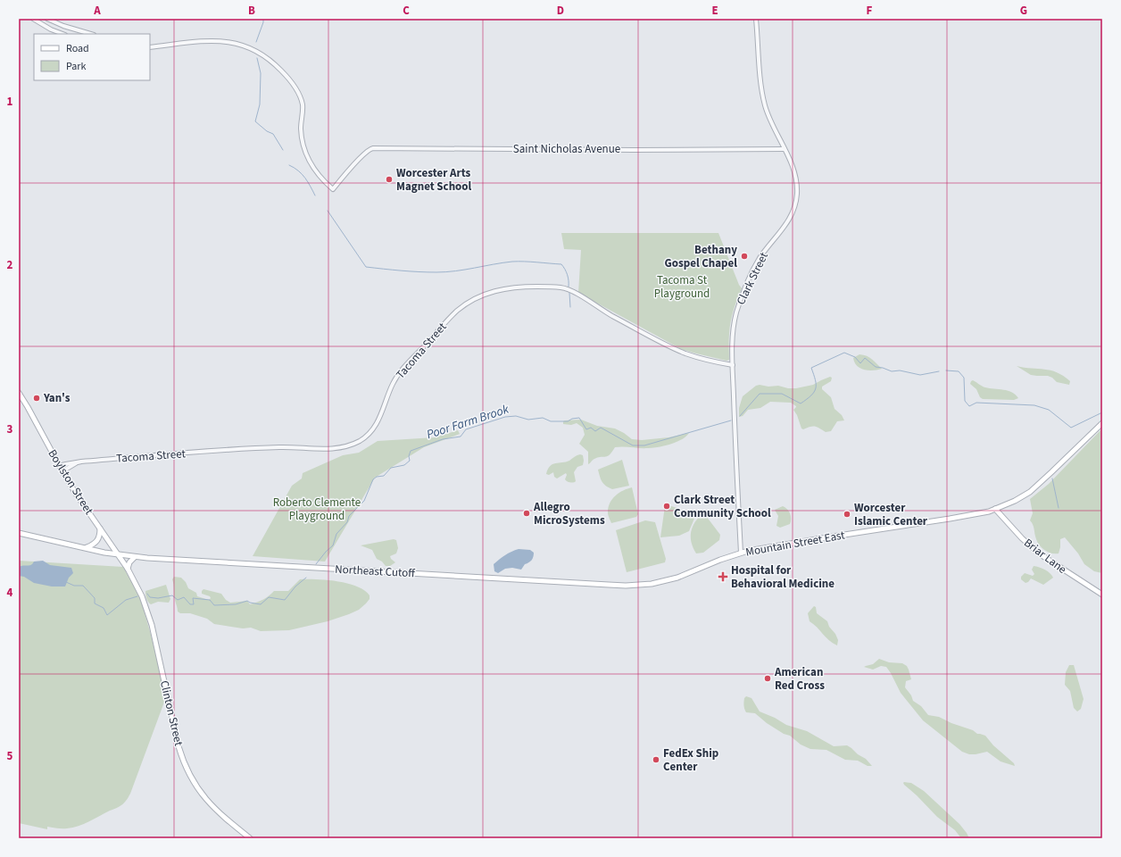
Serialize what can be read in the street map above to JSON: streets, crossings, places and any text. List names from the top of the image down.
{
  "streets": {
    "main road": [
      "Boylston Street",
      "Mountain Street East",
      "Briar Lane",
      "Northeast Cutoff",
      "Clinton Street"
    ],
    "street": ["Saint Nicholas Avenue", "Clark Street", "Tacoma Street"]
  },
  "crossings": [
    ["Saint Nicholas Avenue", "Clark Street"],
    ["Clark Street", "Tacoma Street"],
    ["Clark Street", "Mountain Street East"],
    ["Tacoma Street", "Boylston Street"],
    ["Boylston Street", "Northeast Cutoff"],
    ["Boylston Street", "Clinton Street"],
    ["Mountain Street East", "Briar Lane"],
    ["Mountain Street East", "Northeast Cutoff"]
  ],
  "water": ["Poor Farm Brook"],
  "parks": ["Tacoma St Playground", "Roberto Clemente Playground"],
  "places": {
    "other": [
      "Worcester Arts Magnet School",
      "Bethany Gospel Chapel",
      "Yan's",
      "Clark Street Community School",
      "Allegro MicroSystems",
      "Worcester Islamic Center",
      "American Red Cross",
      "FedEx Ship Center"
    ],
    "health": ["Hospital for Behavioral Medicine"]
  },
  "legend": ["Road", "Park"],
  "grid": {
    "columns": [
      "A",
      "B",
      "C",
      "D",
      "E",
      "F",
      "G"
    ],
    "rows": [
      "1",
      "2",
      "3",
      "4",
      "5"
    ]
  }
}
